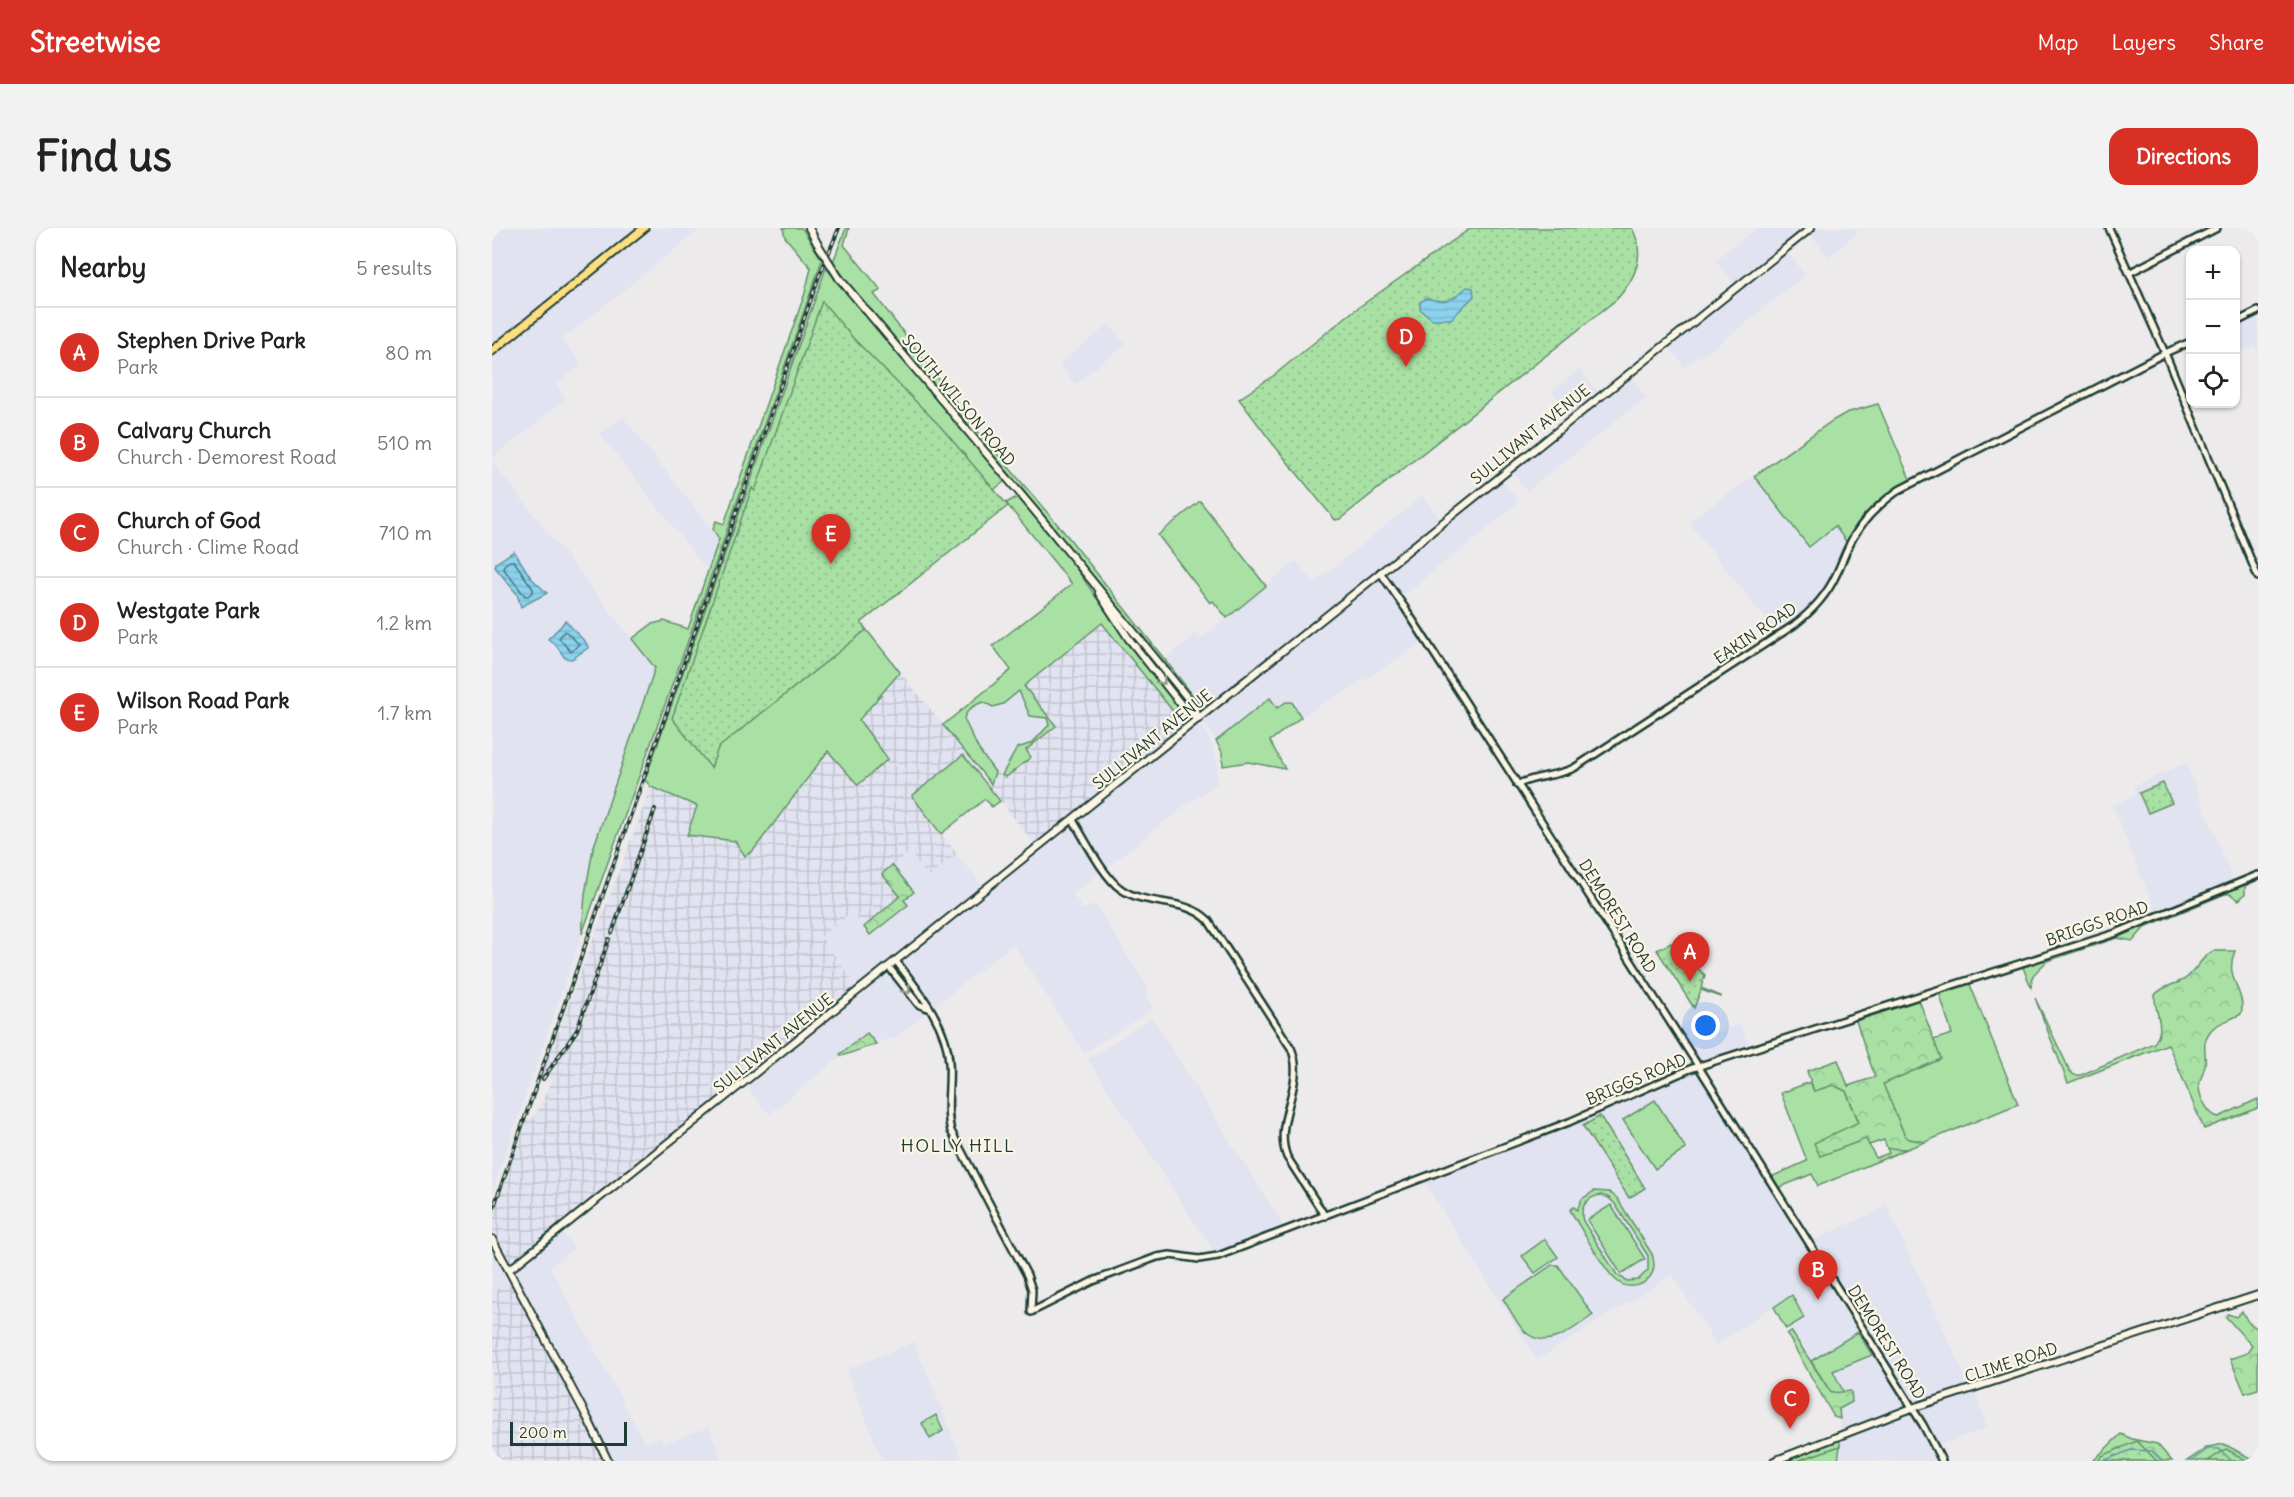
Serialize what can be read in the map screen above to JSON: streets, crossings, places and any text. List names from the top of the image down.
{
  "streets": {
    "main road": ["SOUTH WILSON ROAD", "SULLIVANT AVENUE", "CLIME ROAD"],
    "street": ["EAKIN ROAD", "DEMOREST ROAD", "BRIGGS ROAD"]
  },
  "crossings": [
    ["SOUTH WILSON ROAD", "SULLIVANT AVENUE"],
    ["SULLIVANT AVENUE", "DEMOREST ROAD"],
    ["EAKIN ROAD", "DEMOREST ROAD"],
    ["DEMOREST ROAD", "BRIGGS ROAD"],
    ["DEMOREST ROAD", "CLIME ROAD"]
  ],
  "districts": ["HOLLY HILL"],
  "scale_bar": "200 m",
  "page": {
    "header": "Streetwise",
    "nav": ["Map", "Layers", "Share"],
    "buttons": "Directions",
    "title": "Find us",
    "heading": ["Nearby", "5 results"],
    "map_buttons": ["+", "−"],
    "list": [
      {
        "mark": "A",
        "name": "Stephen Drive Park",
        "note": "Park",
        "value": "80 m"
      },
      {
        "mark": "B",
        "name": "Calvary Church",
        "note": "Church · Demorest Road",
        "value": "510 m"
      },
      {
        "mark": "C",
        "name": "Church of God",
        "note": "Church · Clime Road",
        "value": "710 m"
      },
      {
        "mark": "D",
        "name": "Westgate Park",
        "note": "Park",
        "value": "1.2 km"
      },
      {
        "mark": "E",
        "name": "Wilson Road Park",
        "note": "Park",
        "value": "1.7 km"
      }
    ],
    "pins": [
      "D",
      "E",
      "A",
      "B",
      "C"
    ],
    "scale": "200 m"
  }
}
